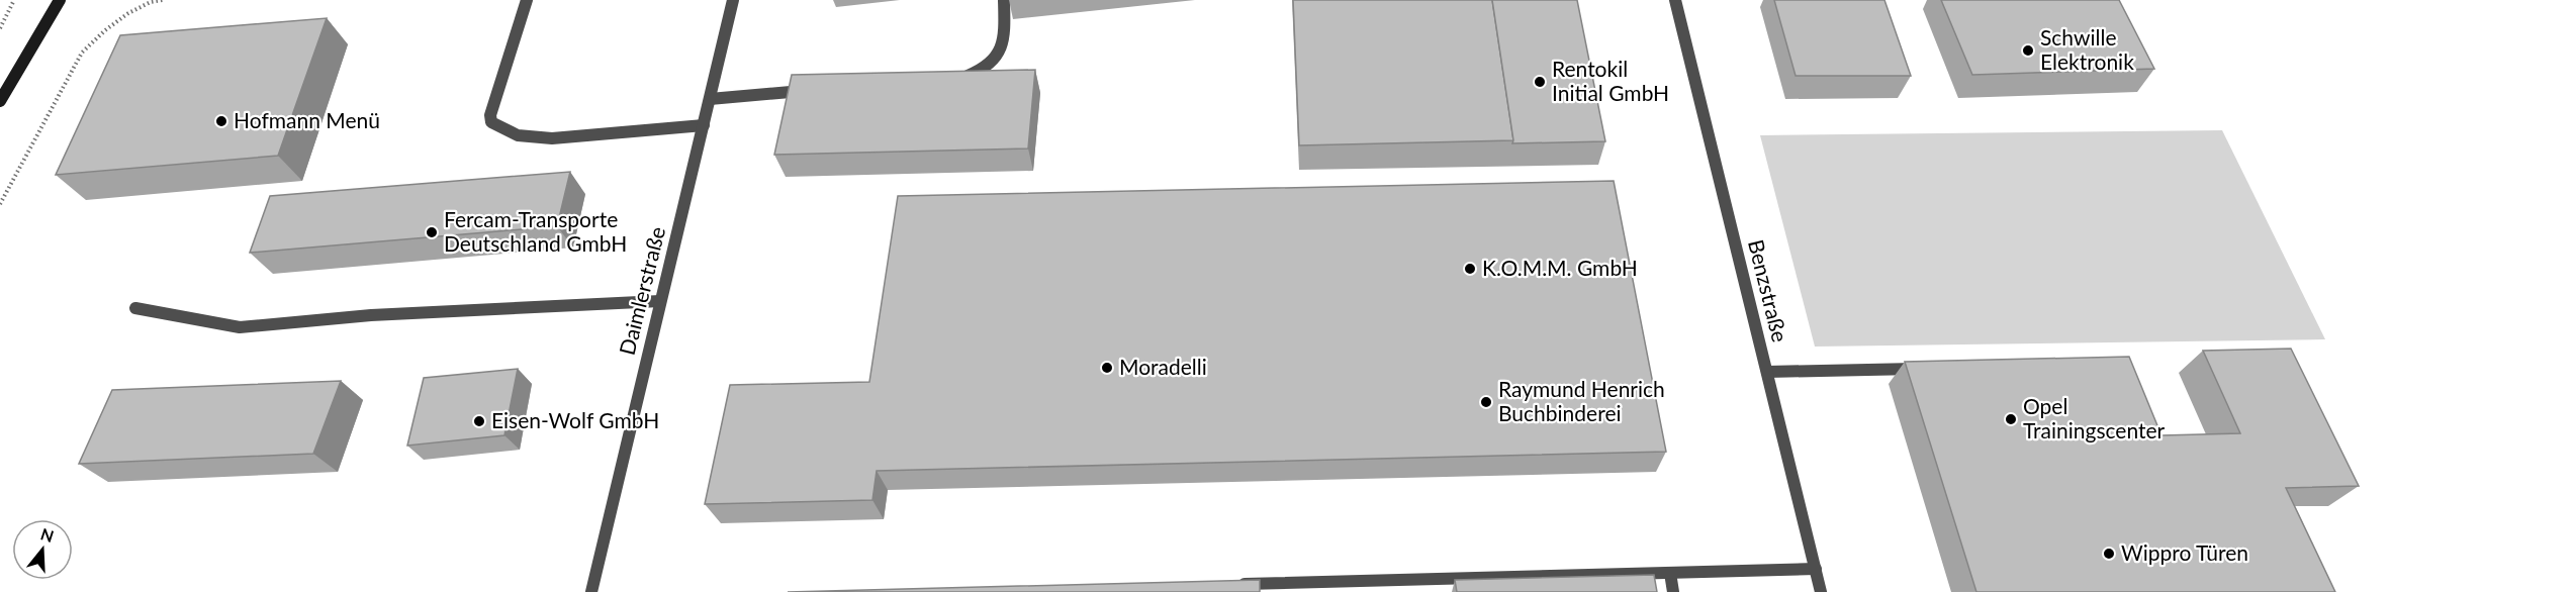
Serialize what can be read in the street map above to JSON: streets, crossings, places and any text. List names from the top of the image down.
{
  "streets": {
    "street": ["Daimlerstraße", "Benzstraße"]
  },
  "places": [
    "Schwille Elektronik",
    "Rentokil Initial GmbH",
    "Hofmann Menü",
    "Fercam-Transporte Deutschland GmbH",
    "K.O.M.M. GmbH",
    "Moradelli",
    "Raymund Henrich Buchbinderei",
    "Opel Trainingscenter",
    "Eisen-Wolf GmbH",
    "Wippro Türen"
  ],
  "north": "top"
}
